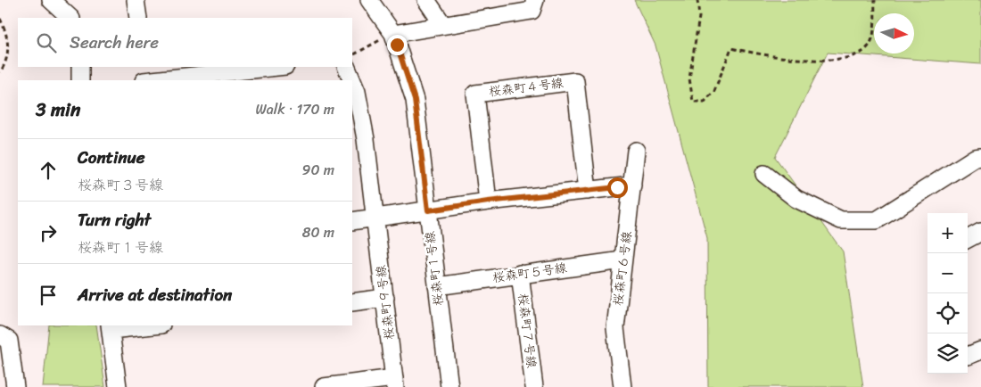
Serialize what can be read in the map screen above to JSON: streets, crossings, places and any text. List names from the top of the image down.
{
  "streets": {
    "street": [
      "桜森町４号線",
      "桜森町１号線",
      "桜森町６号線",
      "桜森町５号線",
      "桜森町９号線",
      "桜森町７号線"
    ]
  },
  "crossings": [
    ["桜森町１号線", "桜森町５号線"],
    ["桜森町６号線", "桜森町５号線"],
    ["桜森町５号線", "桜森町７号線"]
  ],
  "north": "right",
  "page": {
    "search": "Search here",
    "heading": ["3 min", "Walk · 170 m"],
    "list": [
      ["Continue", "桜森町３号線", "90 m"],
      ["Turn right", "桜森町１号線", "80 m"],
      "Arrive at destination"
    ],
    "map_buttons": ["+", "−"]
  }
}
